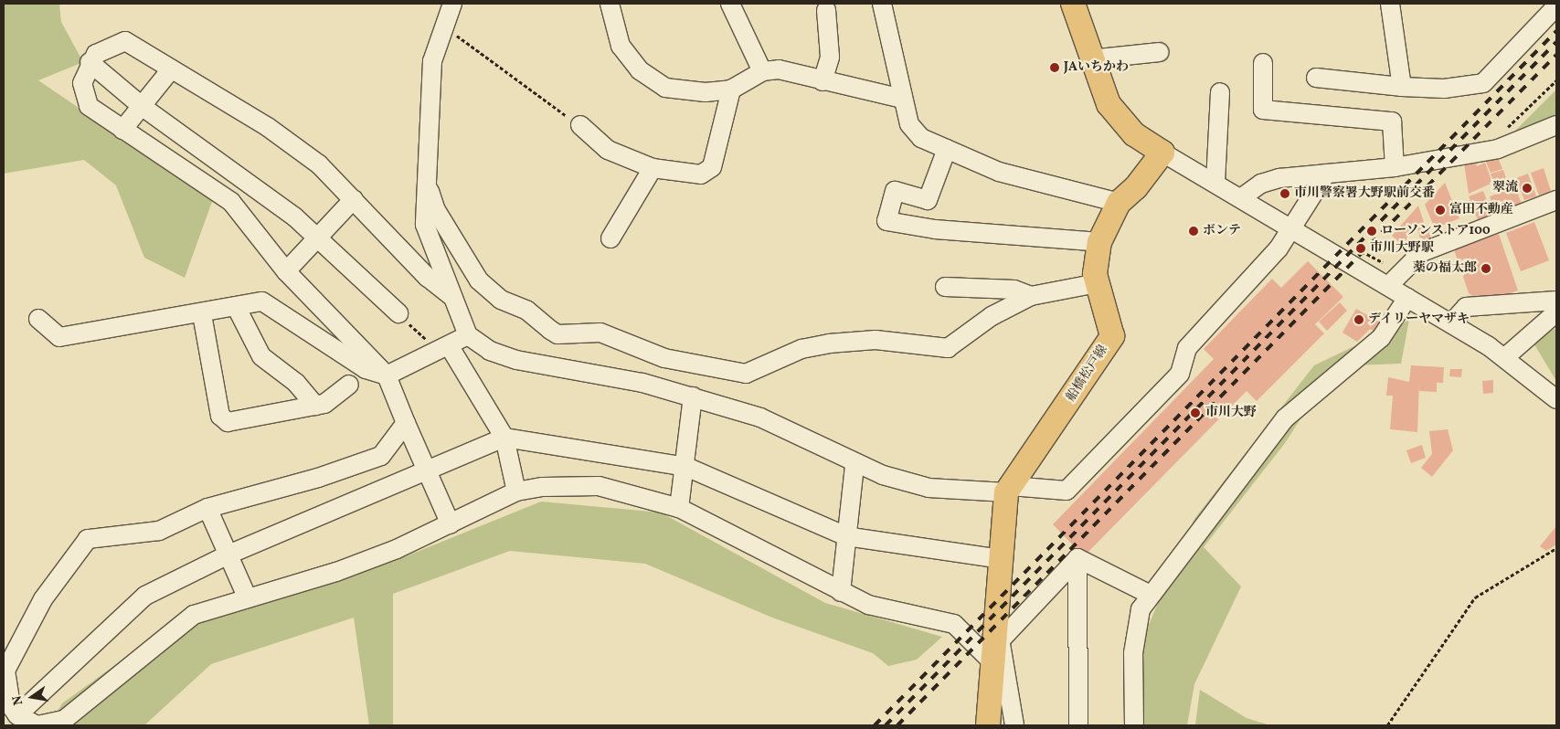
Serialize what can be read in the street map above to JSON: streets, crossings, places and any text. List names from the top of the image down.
{
  "streets": {
    "main road": ["船橋松戸線"]
  },
  "places": [
    "JAいちかわ",
    "翠流",
    "市川警察署大野駅前交番",
    "富田不動産",
    "ボンテ",
    "ローソンストア100",
    "市川大野駅",
    "薬の福太郎",
    "デイリーヤマザキ",
    "市川大野"
  ],
  "north": "left"
}
